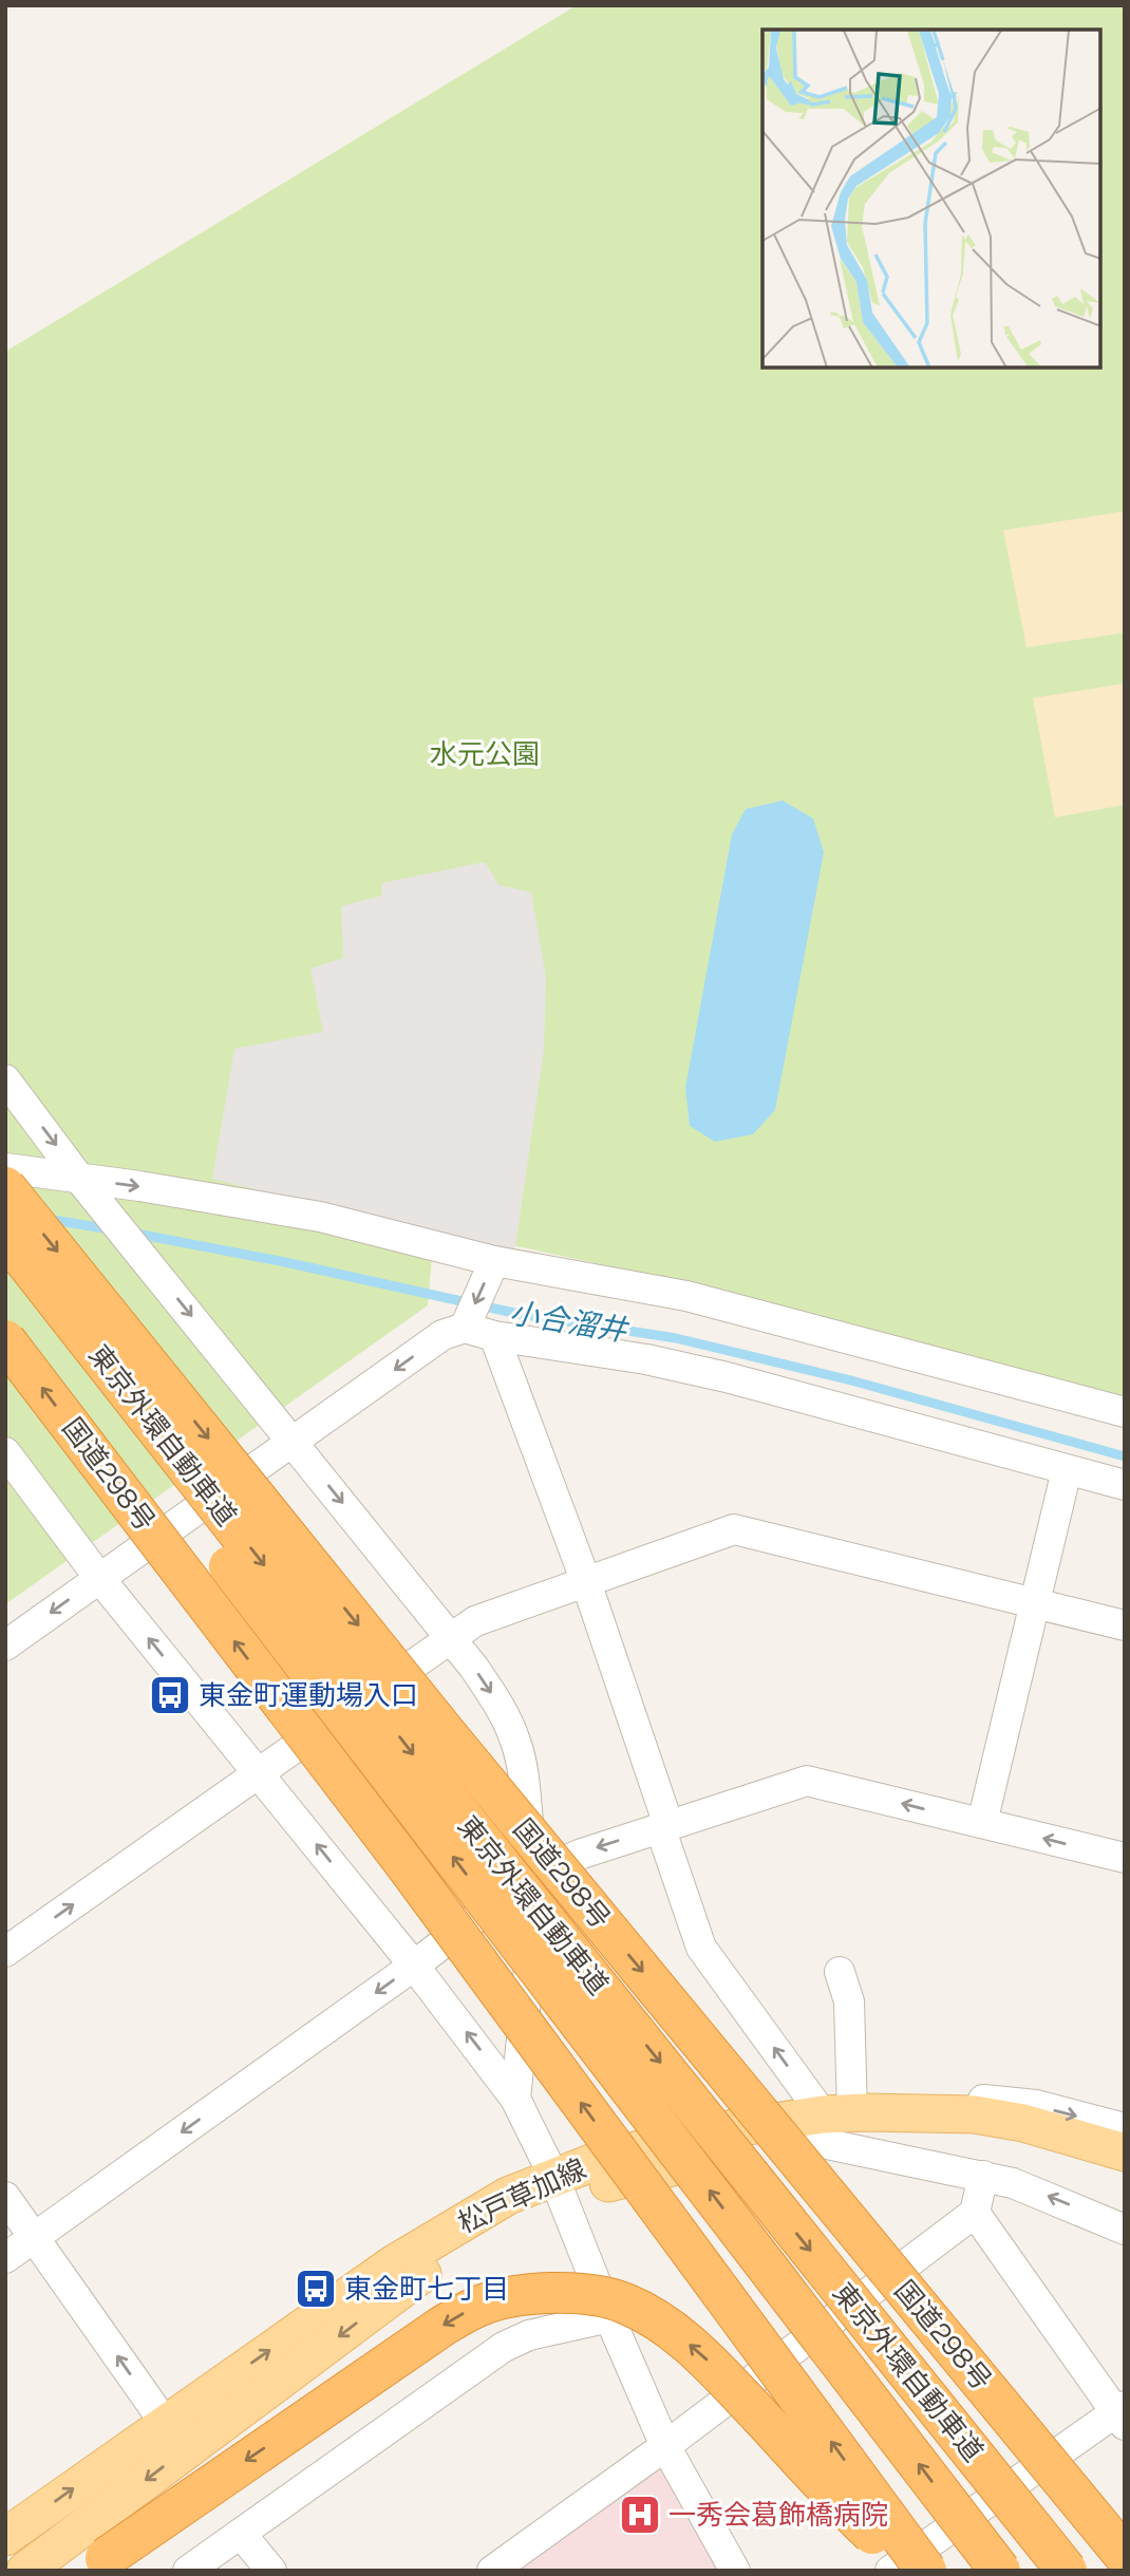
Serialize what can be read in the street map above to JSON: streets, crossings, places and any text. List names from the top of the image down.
{
  "streets": {
    "highway": ["東京外環自動車道", "国道298号"],
    "main road": ["松戸草加線"]
  },
  "water": ["小合溜井"],
  "parks": ["水元公園"],
  "places": {
    "bus stop": ["東金町運動場入口", "東金町七丁目"],
    "hospital": ["一秀会葛飾橋病院"]
  }
}
